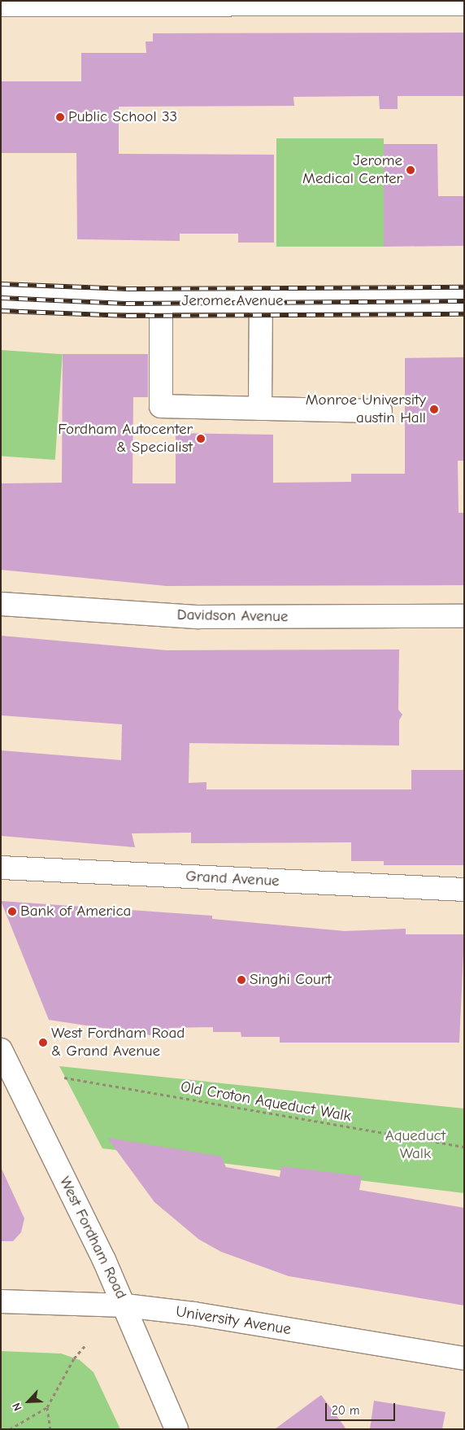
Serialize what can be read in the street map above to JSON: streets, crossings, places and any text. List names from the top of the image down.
{
  "streets": {
    "street": [
      "Jerome Avenue",
      "Davidson Avenue",
      "Grand Avenue",
      "West Fordham Road",
      "University Avenue"
    ],
    "path": ["Old Croton Aqueduct Walk"]
  },
  "crossings": [
    ["West Fordham Road", "University Avenue"]
  ],
  "parks": ["Aqueduct Walk"],
  "places": [
    "Public School 33",
    "Jerome Medical Center",
    "Monroe University austin Hall",
    "Fordham Autocenter & Specialist",
    "Bank of America",
    "Singhi Court",
    "West Fordham Road & Grand Avenue"
  ],
  "scale_bar": "20 m",
  "north": "bottom left"
}
